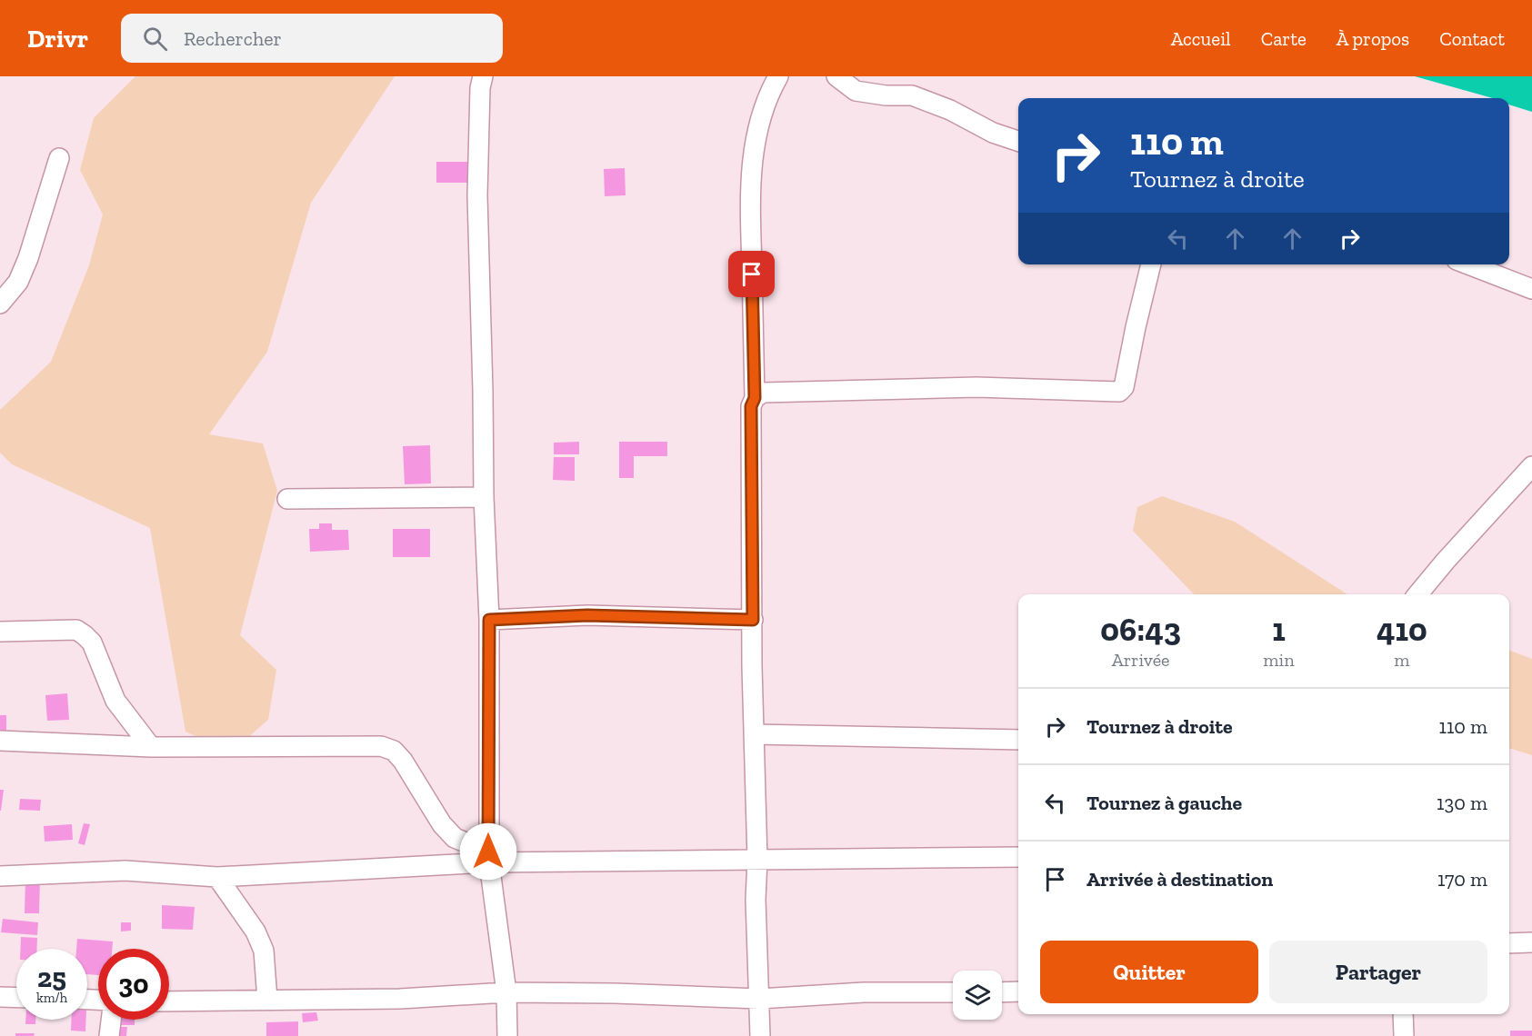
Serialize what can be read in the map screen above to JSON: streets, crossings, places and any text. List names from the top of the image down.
{
  "page": {
    "header": "Drivr",
    "search": "Rechercher",
    "nav": [
      "Accueil",
      "Carte",
      "À propos",
      "Contact"
    ],
    "turn": ["110 m", "Tournez à droite"],
    "eta": [
      "06:43",
      "Arrivée",
      "1",
      "min",
      "410",
      "m"
    ],
    "list": [
      {
        "name": "Tournez à droite",
        "value": "110 m"
      },
      {
        "name": "Tournez à gauche",
        "value": "130 m"
      },
      {
        "name": "Arrivée à destination",
        "value": "170 m"
      }
    ],
    "buttons": ["Quitter", "Partager"],
    "speed": "25 km/h",
    "limit": "30"
  }
}
